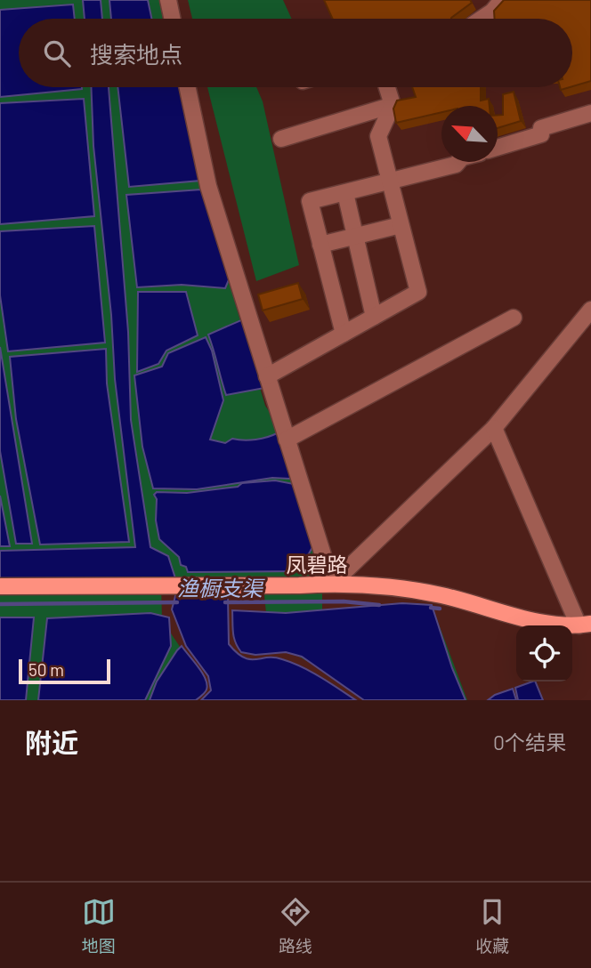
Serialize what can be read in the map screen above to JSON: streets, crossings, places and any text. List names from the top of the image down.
{
  "streets": {
    "main road": ["凤碧路"]
  },
  "water": ["渔橱支渠"],
  "scale_bar": "50 m",
  "north": "top left",
  "page": {
    "search": "搜索地点",
    "scale": "50 m",
    "heading": ["附近", "0个结果"],
    "nav": ["地图", "路线", "收藏"]
  }
}
